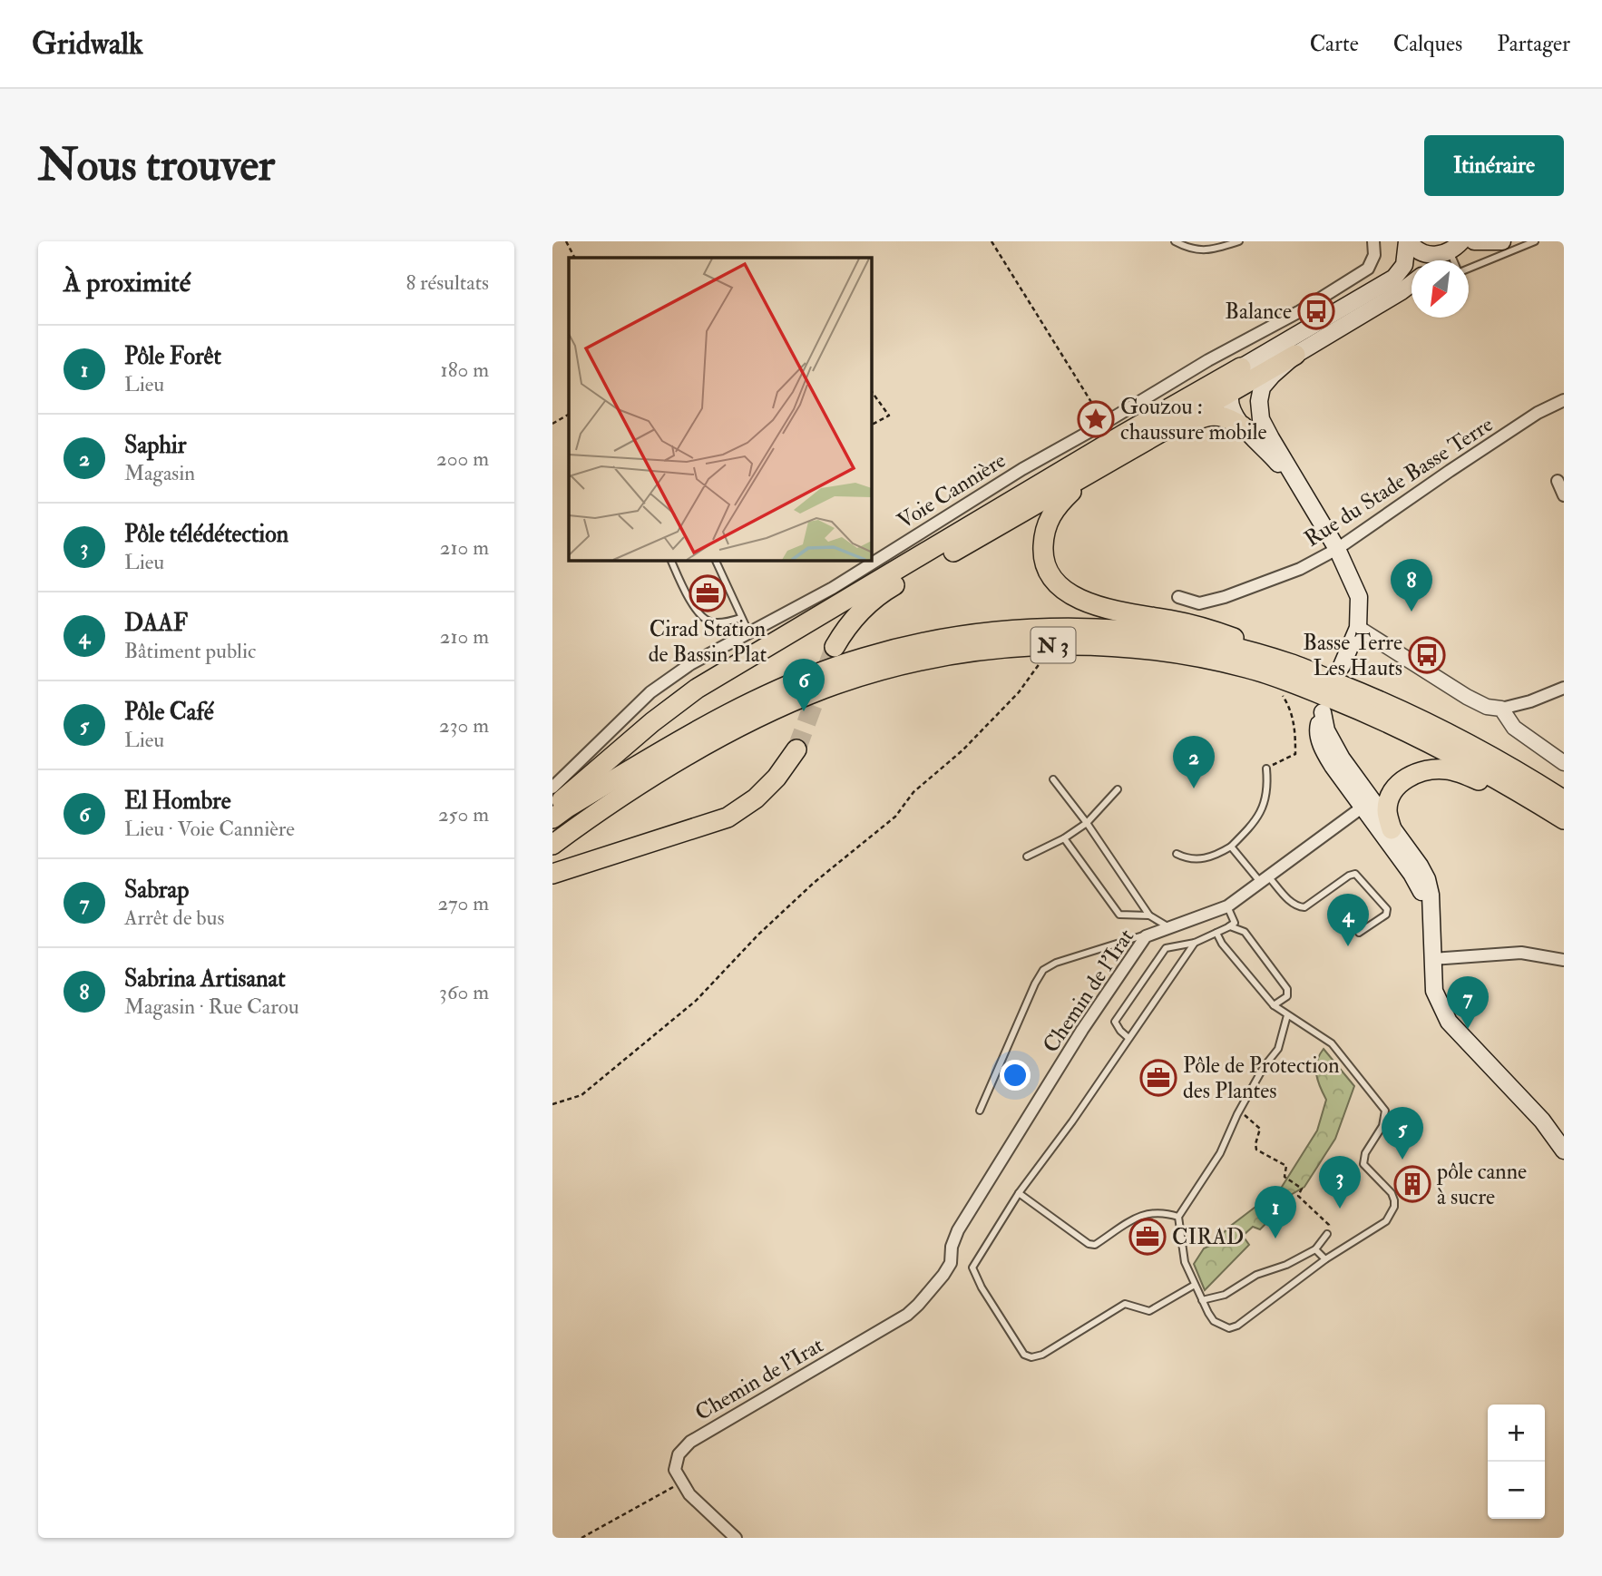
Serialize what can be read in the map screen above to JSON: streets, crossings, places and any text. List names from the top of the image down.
{
  "streets": {
    "highway": ["N 3"],
    "street": ["Rue du Stade Basse Terre", "Voie Cannière", "Chemin de l'Irat"]
  },
  "places": {
    "bus stop": ["Balance", "Basse Terre Les Hauts"],
    "place": ["Gouzou : chaussure mobile"],
    "office": ["Cirad Station de Bassin Plat", "Pôle de Protection des Plantes", "CIRAD"],
    "building": ["pôle canne à sucre"]
  },
  "north": "bottom left",
  "page": {
    "header": "Gridwalk",
    "nav": ["Carte", "Calques", "Partager"],
    "buttons": "Itinéraire",
    "title": "Nous trouver",
    "heading": ["À proximité", "8 résultats"],
    "list": [
      {
        "mark": "1",
        "name": "Pôle Forêt",
        "note": "Lieu",
        "value": "180 m"
      },
      {
        "mark": "2",
        "name": "Saphir",
        "note": "Magasin",
        "value": "200 m"
      },
      {
        "mark": "3",
        "name": "Pôle télédétection",
        "note": "Lieu",
        "value": "210 m"
      },
      {
        "mark": "4",
        "name": "DAAF",
        "note": "Bâtiment public",
        "value": "210 m"
      },
      {
        "mark": "5",
        "name": "Pôle Café",
        "note": "Lieu",
        "value": "230 m"
      },
      {
        "mark": "6",
        "name": "El Hombre",
        "note": "Lieu · Voie Cannière",
        "value": "250 m"
      },
      {
        "mark": "7",
        "name": "Sabrap",
        "note": "Arrêt de bus",
        "value": "270 m"
      },
      {
        "mark": "8",
        "name": "Sabrina Artisanat",
        "note": "Magasin · Rue Carou",
        "value": "360 m"
      }
    ],
    "pins": [
      "8",
      "6",
      "2",
      "4",
      "7",
      "5",
      "3",
      "1"
    ],
    "map_buttons": ["+", "−"]
  }
}
